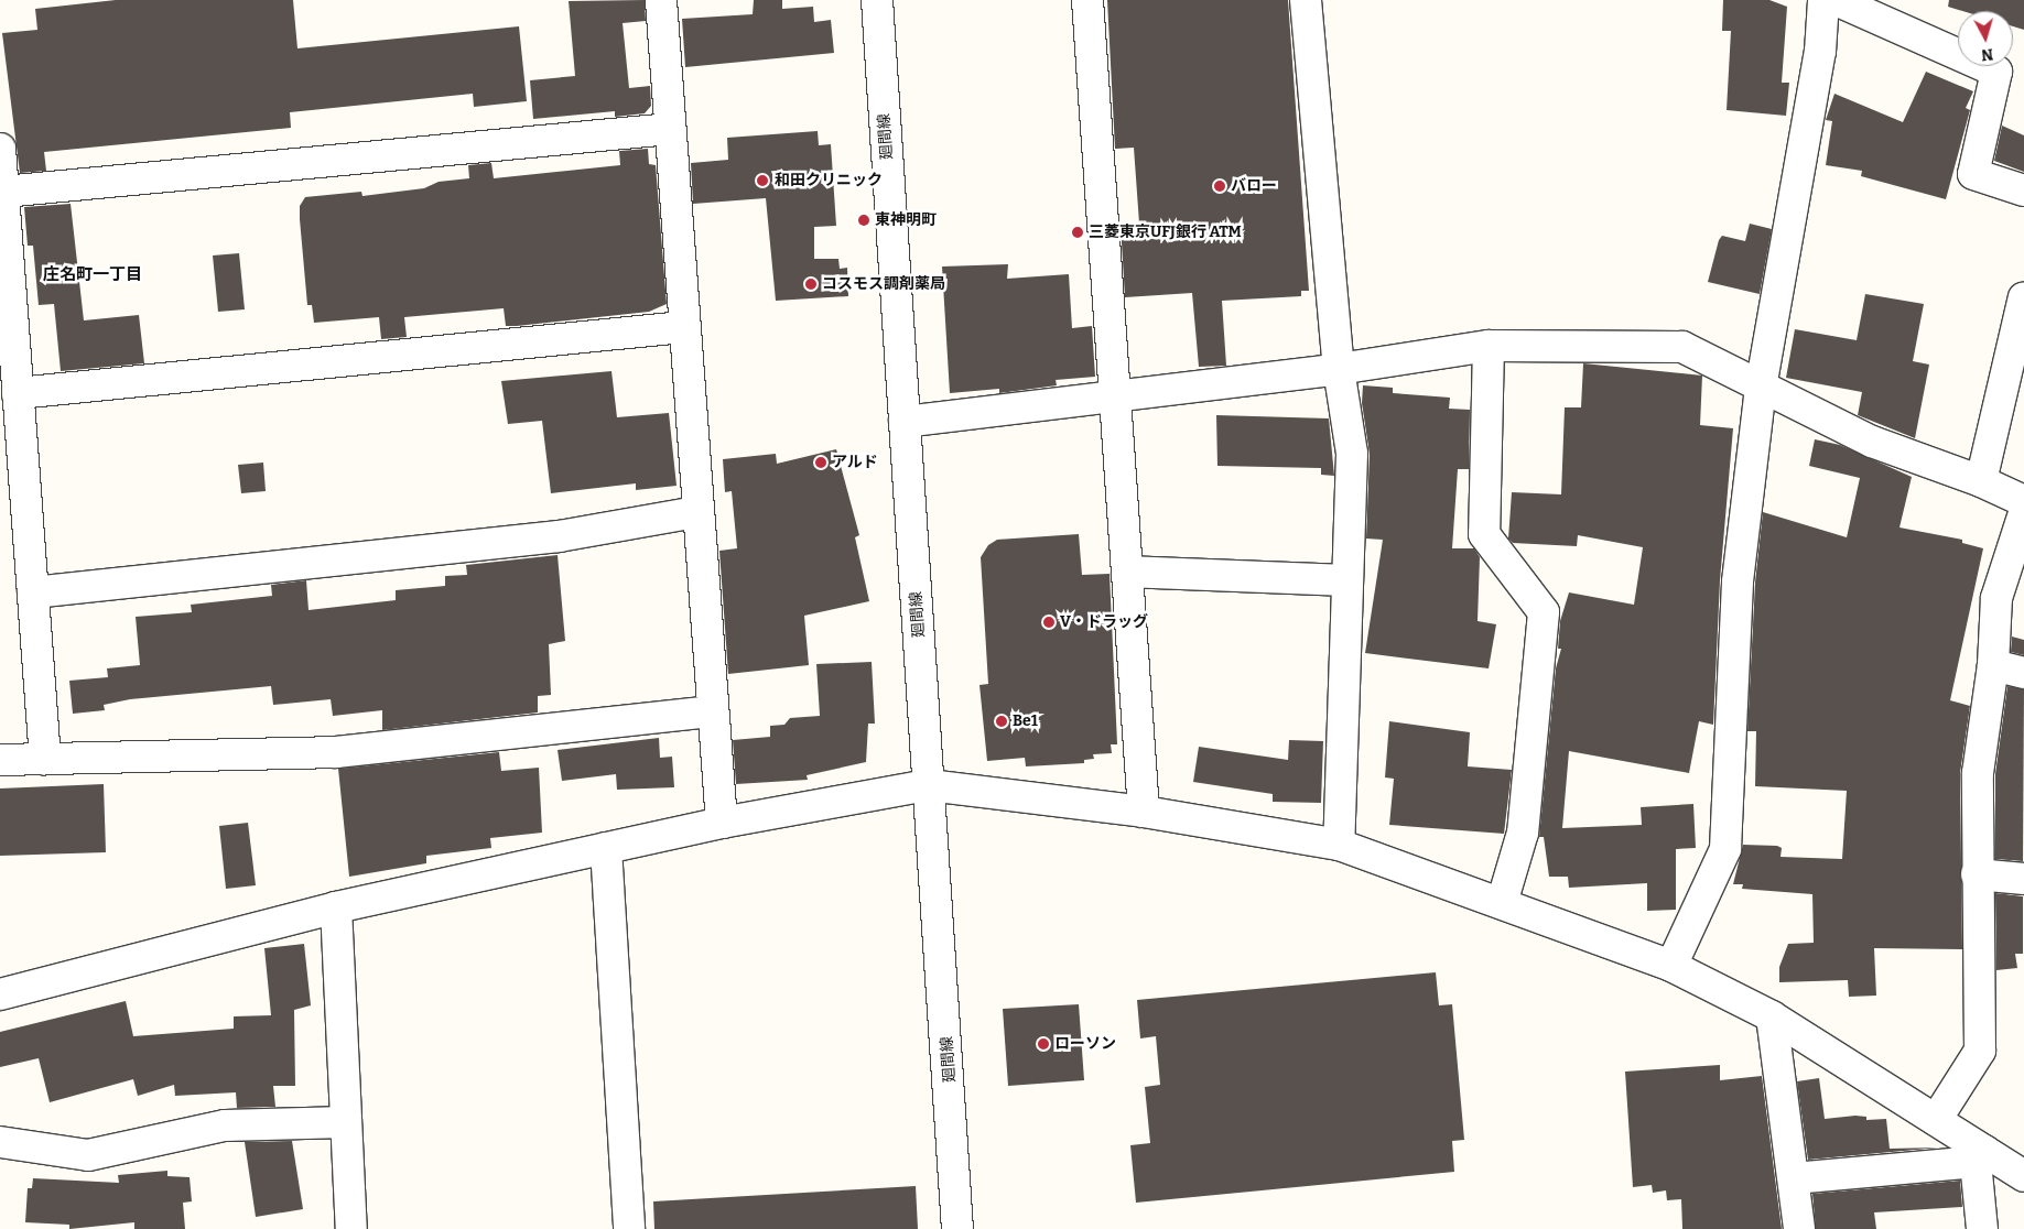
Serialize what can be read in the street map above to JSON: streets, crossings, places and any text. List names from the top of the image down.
{
  "streets": {
    "street": ["廻間線"]
  },
  "districts": ["庄名町一丁目"],
  "places": [
    "和田クリニック",
    "バロー",
    "東神明町",
    "三菱東京UFJ銀行 ATM",
    "コスモス調剤薬局",
    "アルド",
    "V・ドラッグ",
    "Be1",
    "ローソン"
  ],
  "north": "bottom"
}
